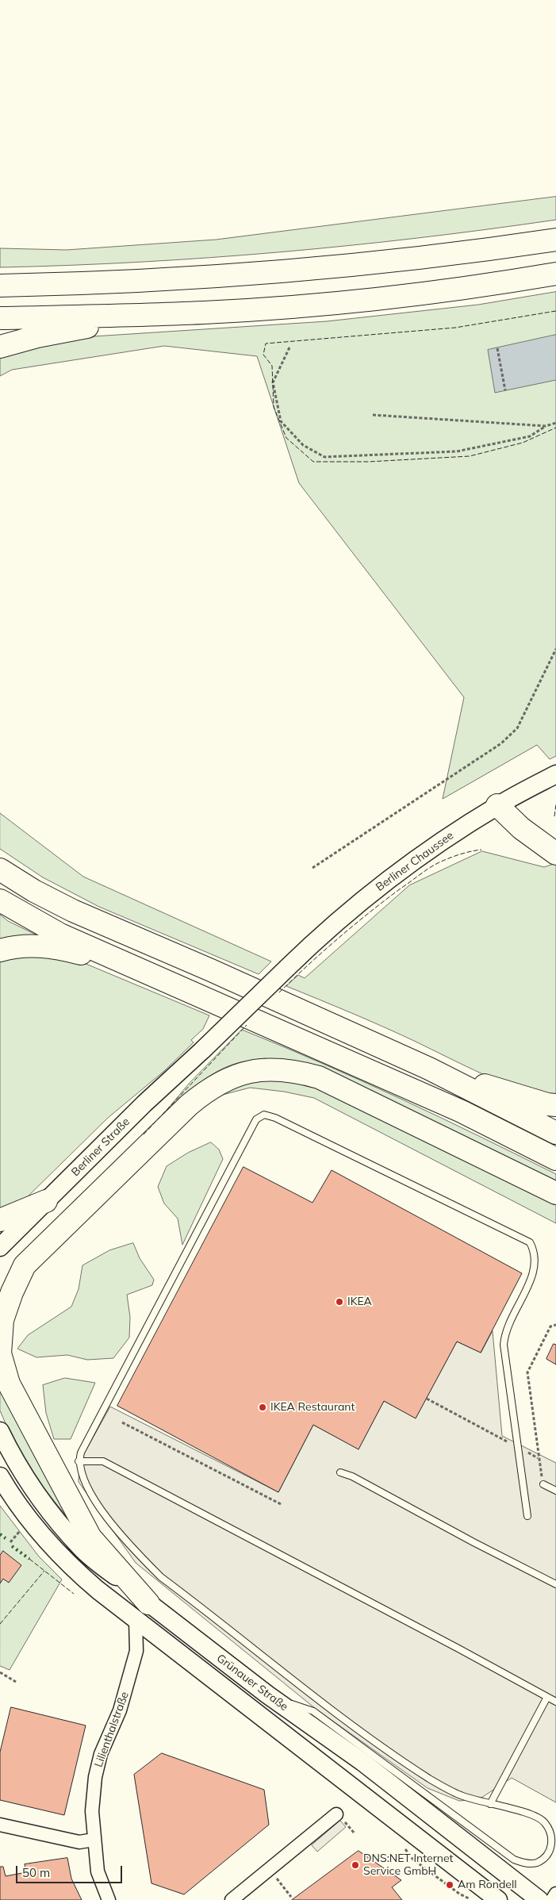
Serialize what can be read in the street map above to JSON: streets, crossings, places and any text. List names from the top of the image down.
{
  "streets": {
    "main road": ["Berliner Chaussee", "Berliner Straße", "Grünauer Straße"],
    "street": ["Lilienthalstraße"]
  },
  "crossings": [
    ["Berliner Chaussee", "Berliner Straße"],
    ["Grünauer Straße", "Lilienthalstraße"]
  ],
  "places": [
    "IKEA",
    "IKEA Restaurant",
    "DNS:NET Internet Service GmbH",
    "Am Rondell"
  ],
  "scale_bar": "50 m"
}
